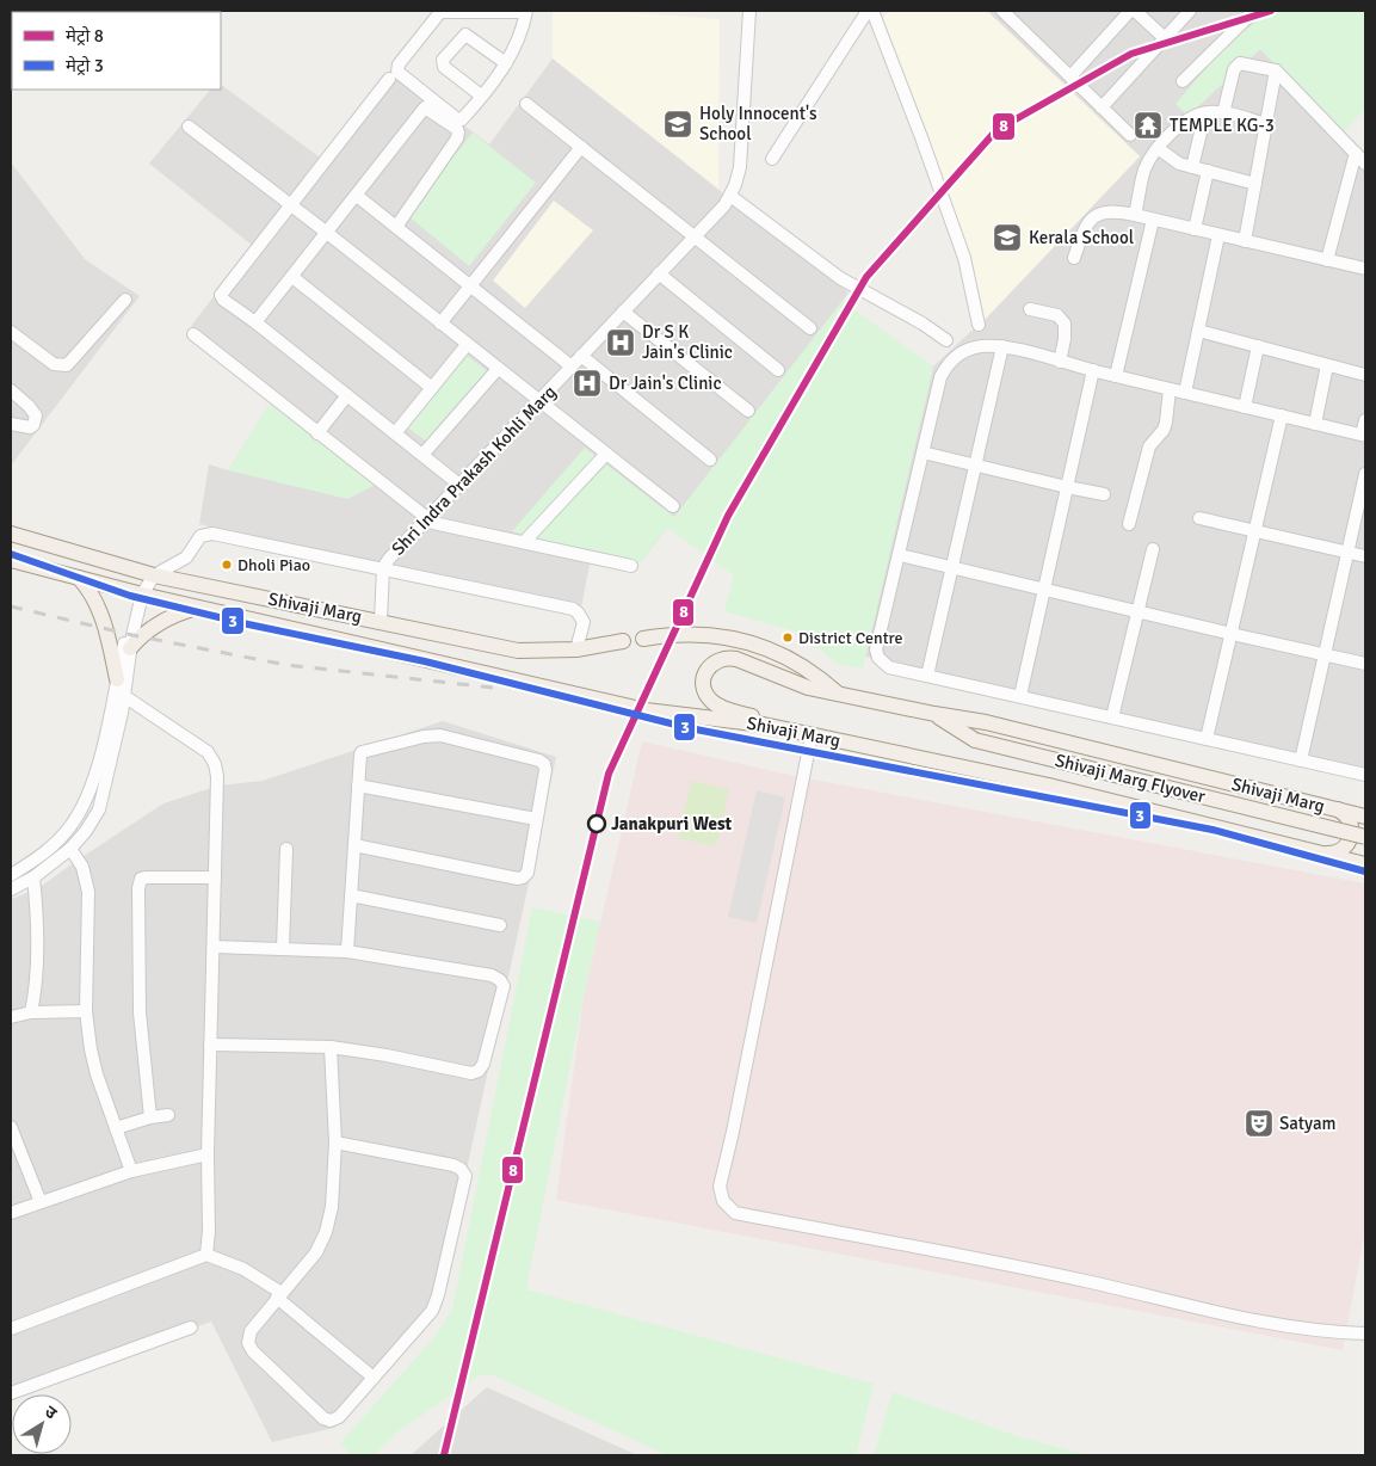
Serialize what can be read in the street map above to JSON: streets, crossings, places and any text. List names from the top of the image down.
{
  "streets": {
    "main road": ["Shivaji Marg", "Shivaji Marg Flyover"],
    "street": ["Shri Indra Prakash Kohli Marg"]
  },
  "crossings": [
    ["Shri Indra Prakash Kohli Marg", "Shivaji Marg"],
    ["Shivaji Marg", "Shivaji Marg Flyover"]
  ],
  "places": {
    "school or university": ["Holy Innocent's School", "Kerala School"],
    "temple": ["TEMPLE KG-3"],
    "hospital": ["Dr S K Jain's Clinic", "Dr Jain's Clinic"],
    "other": ["Dholi Piao", "District Centre", "Janakpuri West"],
    "theatre": ["Satyam"]
  },
  "lines": ["metro line 8", "metro line 3"],
  "legend": ["मेट्रो 8", "मेट्रो 3"],
  "north": "top right"
}
